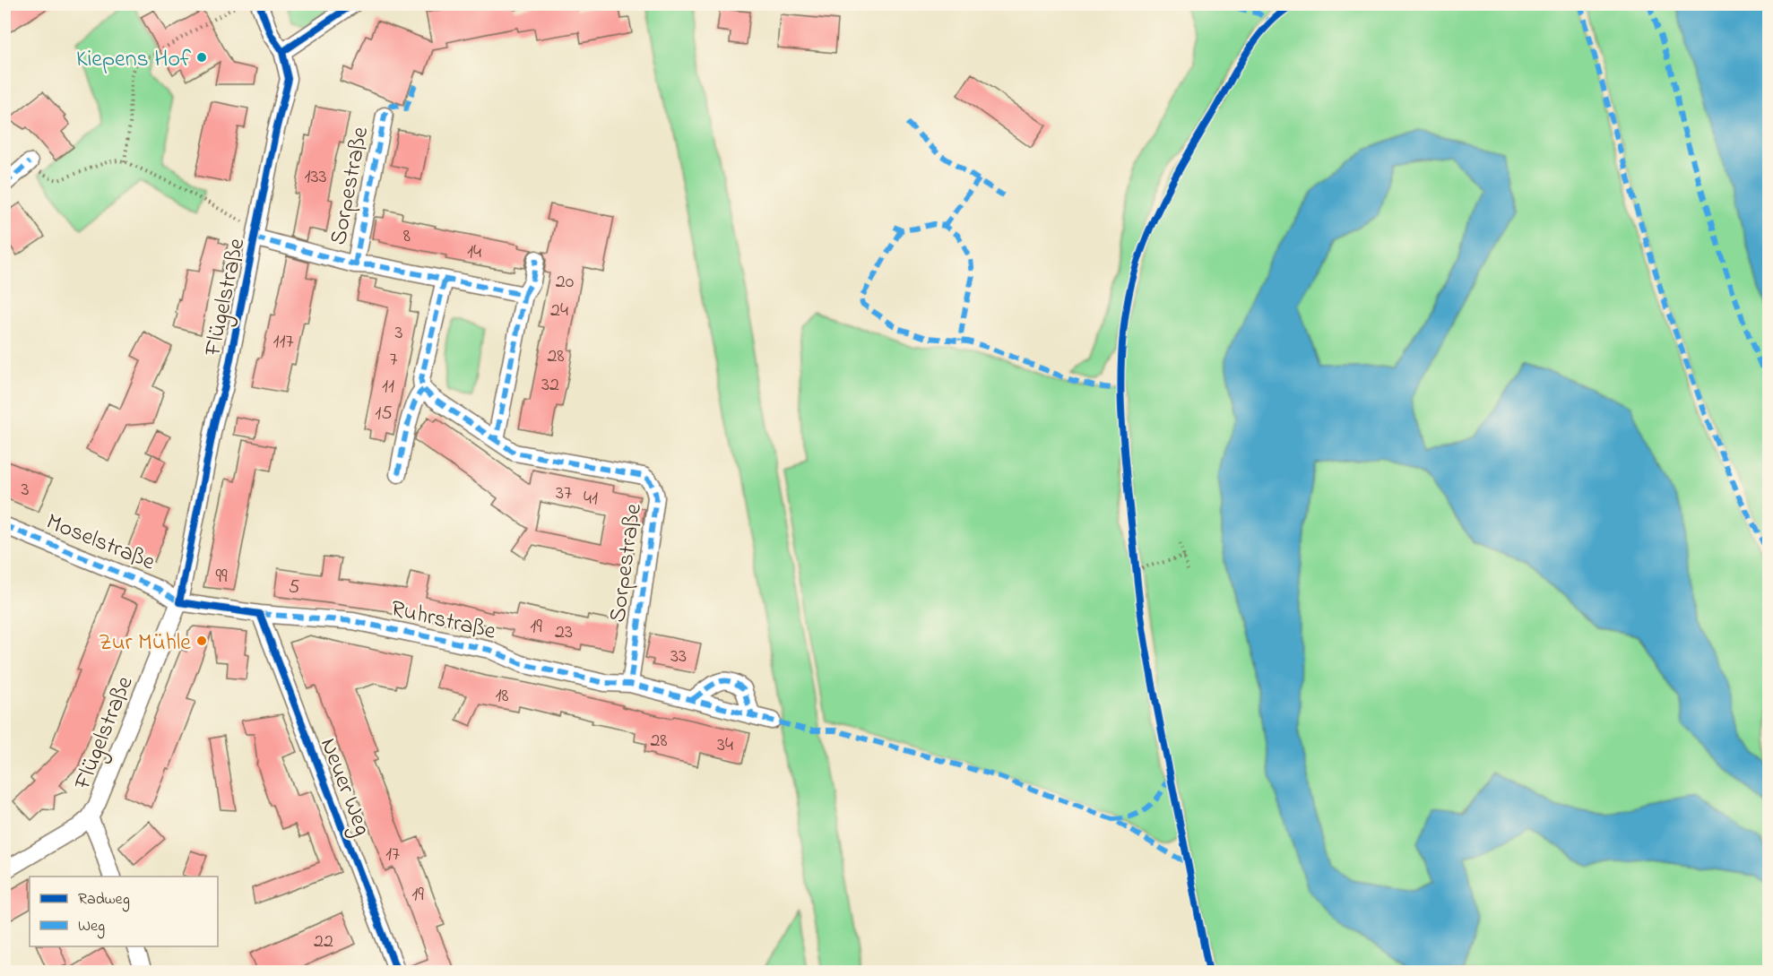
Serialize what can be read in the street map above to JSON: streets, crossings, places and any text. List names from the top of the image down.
{
  "streets": {
    "street": [
      "Sorpestraße",
      "Flügelstraße",
      "Moselstraße",
      "Ruhrstraße",
      "Neuer Weg"
    ]
  },
  "crossings": [
    ["Sorpestraße", "Flügelstraße"],
    ["Sorpestraße", "Ruhrstraße"],
    ["Flügelstraße", "Moselstraße"],
    ["Flügelstraße", "Ruhrstraße"],
    ["Moselstraße", "Ruhrstraße"],
    ["Ruhrstraße", "Neuer Weg"]
  ],
  "places": ["Kiepens Hof", "Zur Mühle"],
  "house_numbers": [
    "133",
    "8",
    "14",
    "20",
    "24",
    "3",
    "117",
    "28",
    "7",
    "32",
    "11",
    "15",
    "3",
    "37",
    "41",
    "99",
    "5",
    "19",
    "23",
    "33",
    "18",
    "28",
    "34",
    "17",
    "19",
    "22"
  ],
  "legend": ["Radweg", "Weg"]
}
